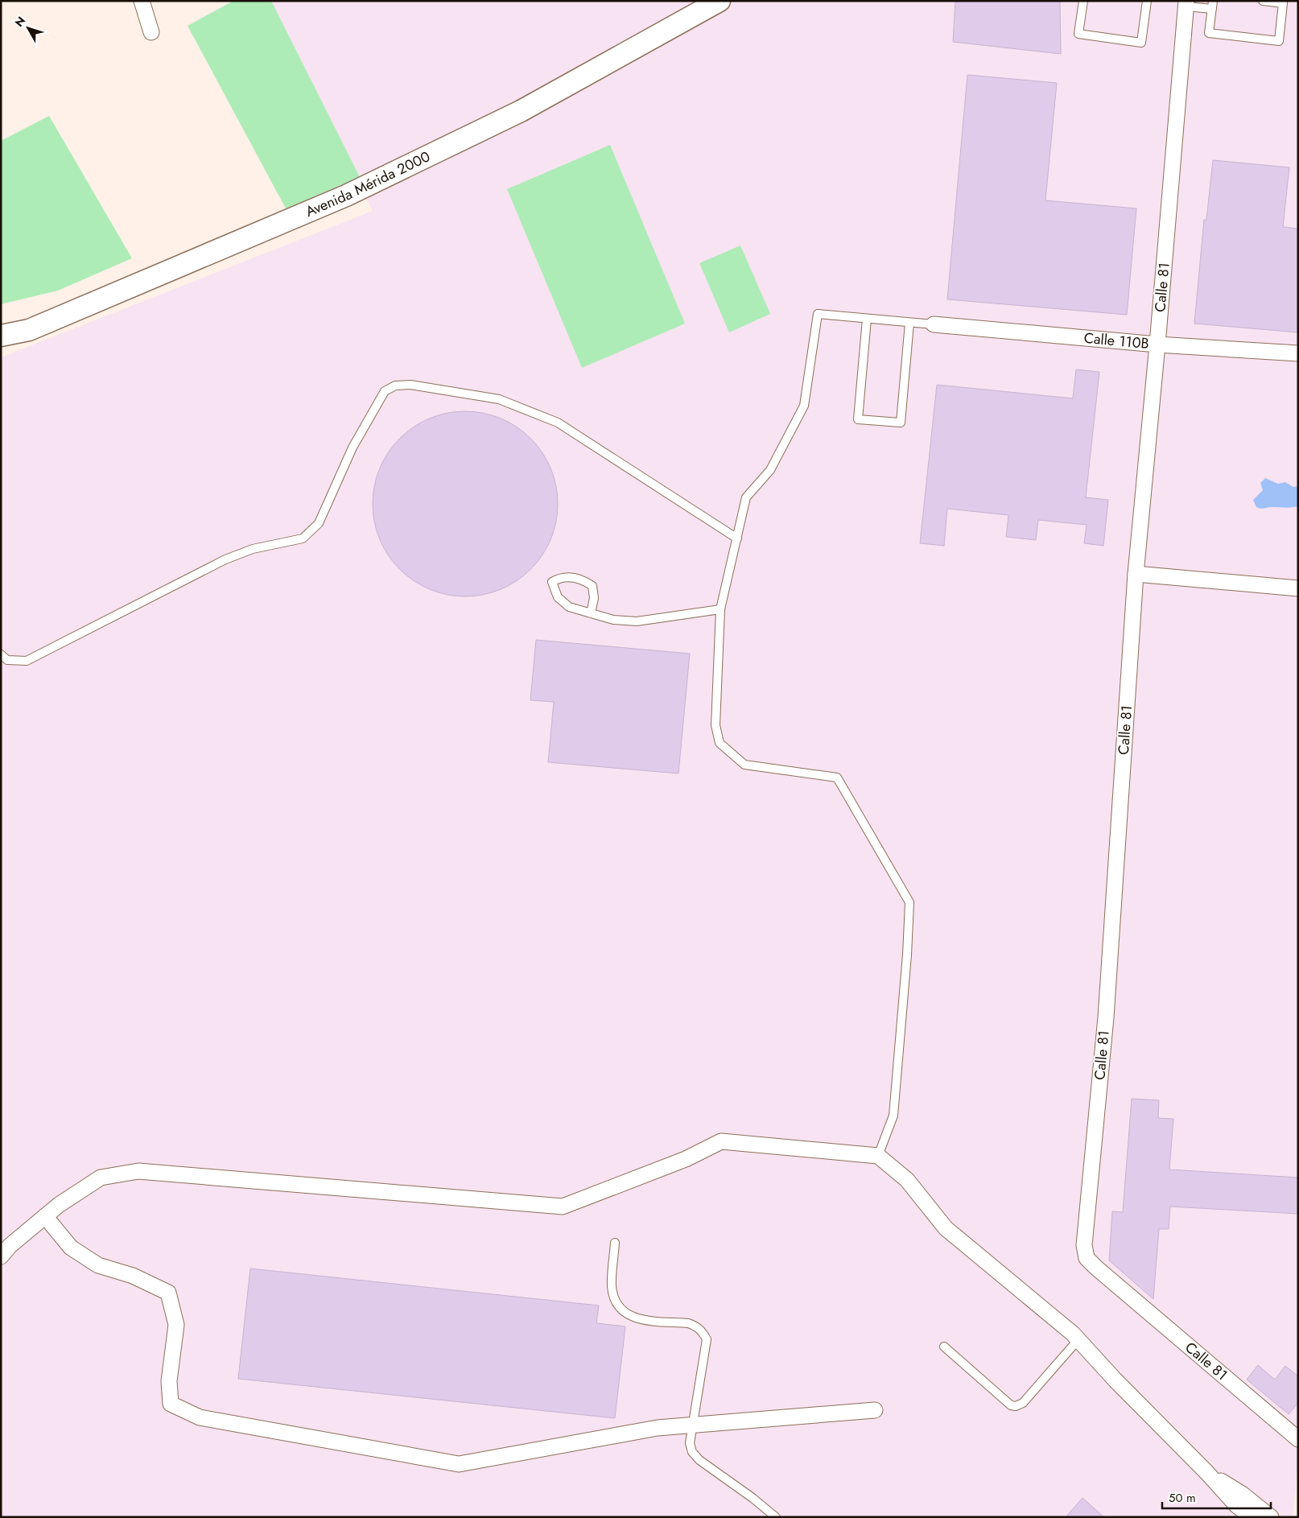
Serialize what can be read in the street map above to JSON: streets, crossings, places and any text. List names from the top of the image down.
{
  "streets": {
    "main road": ["Avenida Mérida 2000"],
    "street": ["Calle 81", "Calle 110B"]
  },
  "crossings": [
    ["Calle 81", "Calle 110B"]
  ],
  "scale_bar": "50 m",
  "north": "top left"
}
